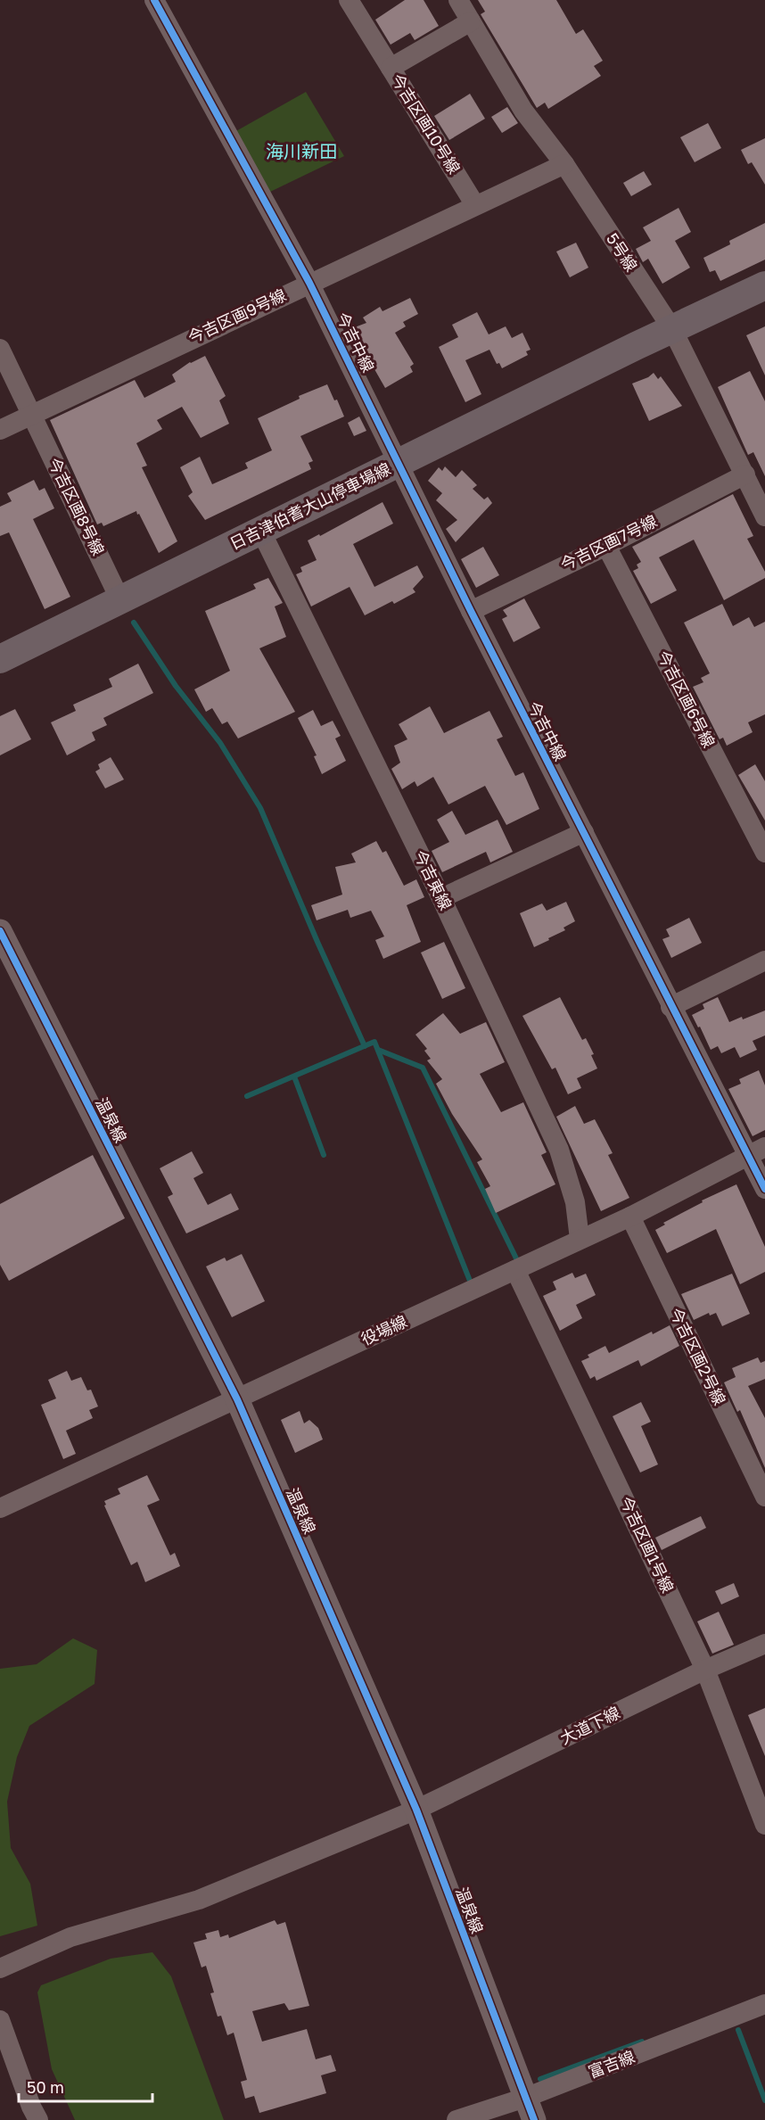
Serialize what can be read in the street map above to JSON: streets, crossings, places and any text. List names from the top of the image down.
{
  "streets": {
    "main road": ["日吉津伯耆大山停車場線"],
    "street": [
      "今吉区画10号線",
      "5号線",
      "今吉区画9号線",
      "今吉中線",
      "今吉区画8号線",
      "今吉区画7号線",
      "今吉区画6号線",
      "今吉東線",
      "温泉線",
      "役場線",
      "今吉区画2号線",
      "今吉区画1号線",
      "大道下線",
      "富吉線"
    ]
  },
  "crossings": [
    ["今吉区画10号線", "5号線"],
    ["今吉区画10号線", "今吉区画9号線"],
    ["5号線", "今吉区画9号線"],
    ["5号線", "日吉津伯耆大山停車場線"],
    ["5号線", "今吉区画7号線"],
    ["今吉区画9号線", "今吉中線"],
    ["今吉区画9号線", "今吉区画8号線"],
    ["今吉中線", "日吉津伯耆大山停車場線"],
    ["今吉中線", "今吉区画7号線"],
    ["今吉中線", "役場線"],
    ["今吉区画8号線", "日吉津伯耆大山停車場線"],
    ["日吉津伯耆大山停車場線", "今吉東線"],
    ["今吉区画7号線", "今吉区画6号線"],
    ["今吉東線", "役場線"],
    ["温泉線", "役場線"],
    ["温泉線", "大道下線"],
    ["温泉線", "富吉線"],
    ["役場線", "今吉区画2号線"],
    ["役場線", "今吉区画1号線"],
    ["今吉区画1号線", "大道下線"]
  ],
  "districts": ["海川新田"],
  "scale_bar": "50 m"
}
